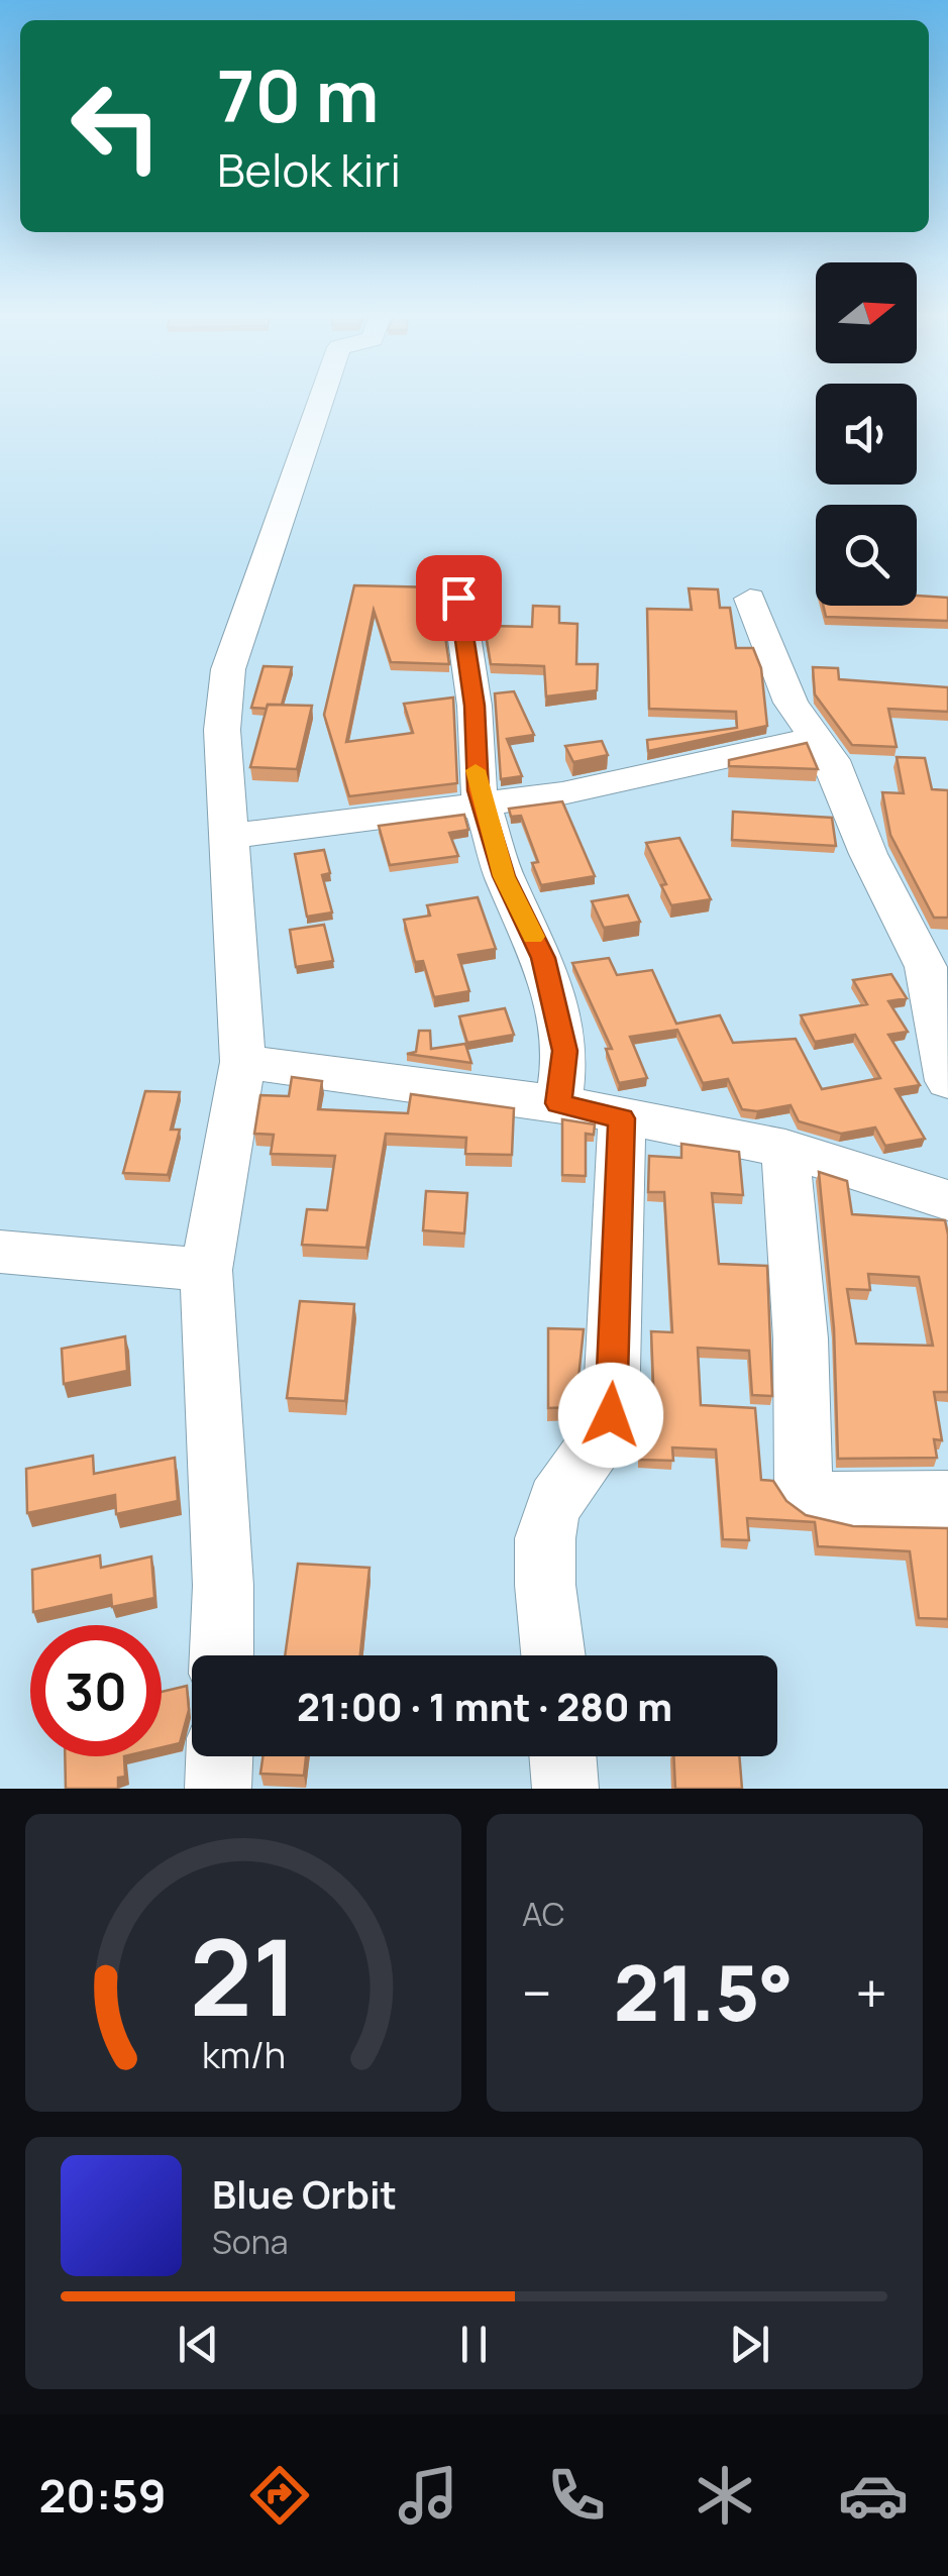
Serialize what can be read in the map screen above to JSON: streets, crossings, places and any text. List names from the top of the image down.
{
  "north": "right",
  "page": {
    "turn": ["70 m", "Belok kiri"],
    "limit": "30",
    "trip": "21:00 · 1 mnt · 280 m",
    "tile": "AC",
    "heat": ["−", "21.5°", "+"],
    "song": ["Blue Orbit", "Sona"],
    "tabs": "20:59",
    "gauge": ["21", "km/h"]
  }
}
